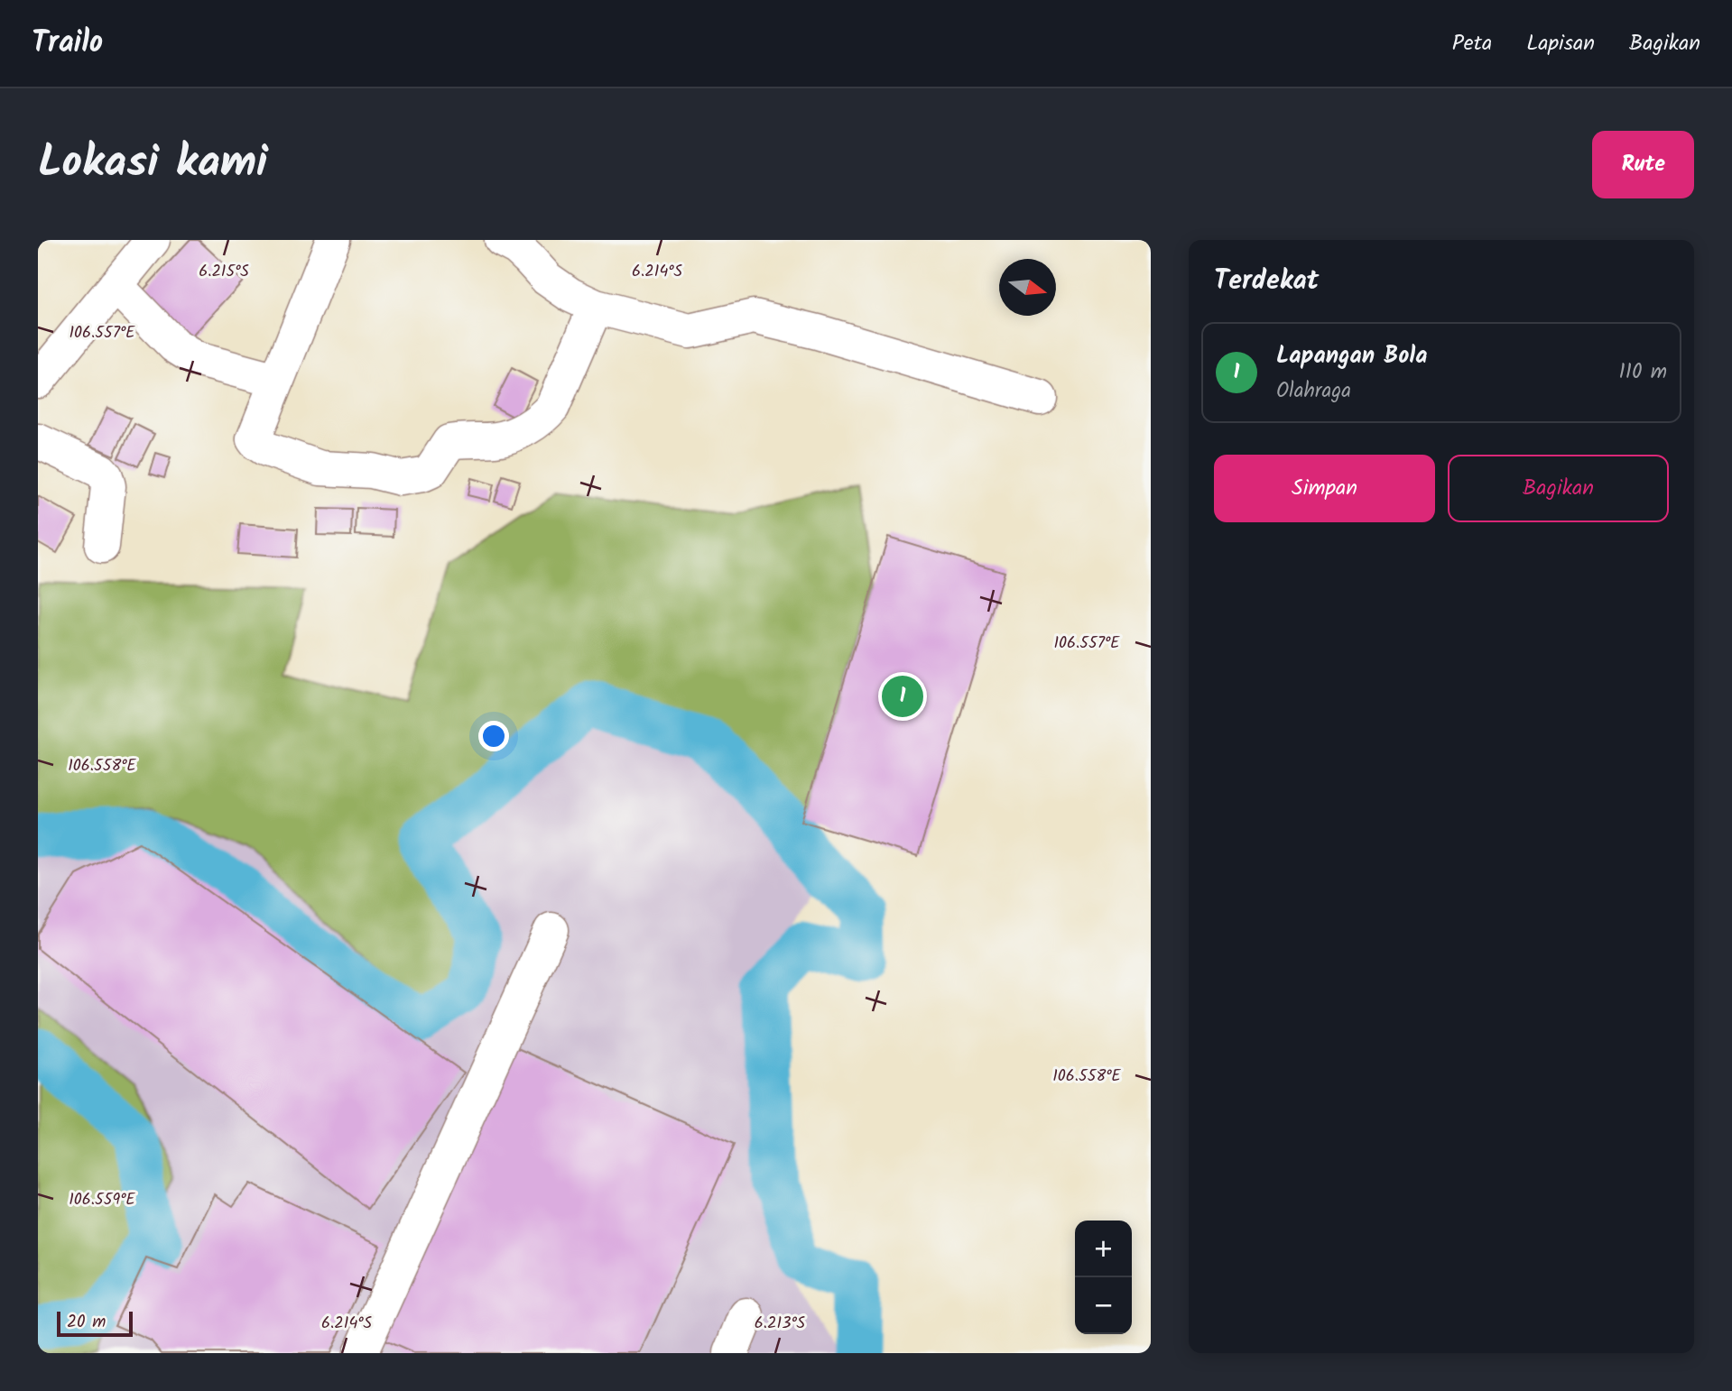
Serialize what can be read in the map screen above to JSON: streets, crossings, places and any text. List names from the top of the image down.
{
  "scale_bar": "20 m",
  "north": "right",
  "page": {
    "header": "Trailo",
    "nav": ["Peta", "Lapisan", "Bagikan"],
    "title": "Lokasi kami",
    "buttons": [
      "Rute",
      ["Simpan", "Bagikan"]
    ],
    "heading": "Terdekat",
    "list": [
      {
        "mark": "1",
        "name": "Lapangan Bola",
        "note": "Olahraga",
        "value": "110 m"
      }
    ],
    "pins": "1",
    "map_buttons": ["+", "−"],
    "scale": "20 m"
  },
  "coordinates": [
    "6.215°S",
    "6.214°S",
    "106.557°E",
    "106.558°E",
    "106.559°E",
    "6.213°S"
  ]
}
